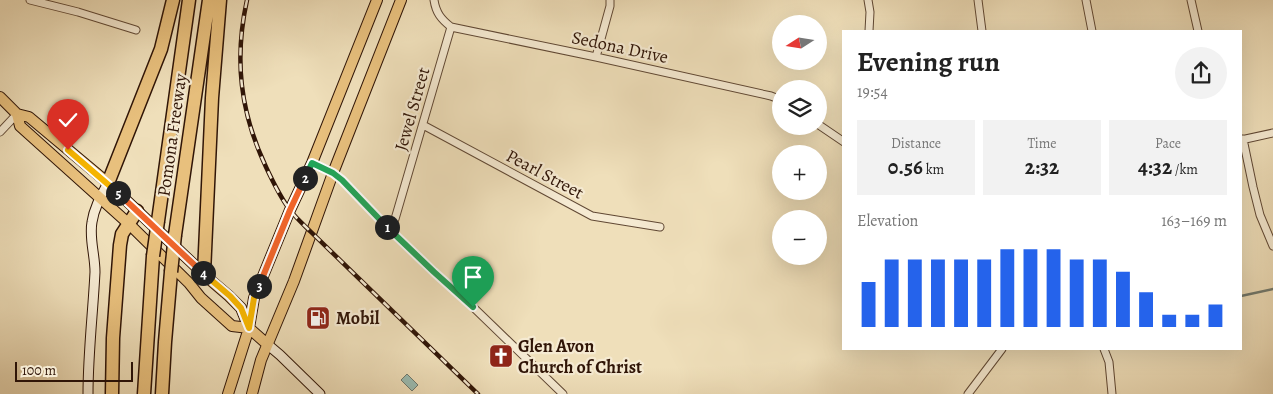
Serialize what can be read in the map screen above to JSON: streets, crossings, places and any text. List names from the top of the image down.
{
  "streets": {
    "highway": ["Pomona Freeway"],
    "street": ["Sedona Drive", "Jewel Street", "Pearl Street"]
  },
  "crossings": [
    ["Sedona Drive", "Jewel Street"],
    ["Jewel Street", "Pearl Street"]
  ],
  "places": {
    "fuel station": ["Mobil"],
    "church": ["Glen Avon Church of Christ"]
  },
  "scale_bar": "100 m",
  "north": "left",
  "page": {
    "map_buttons": ["+", "−"],
    "heading": ["Evening run", "19:54"],
    "stats": [
      ["Distance", "0.56 km"],
      ["Time", "2:32"],
      ["Pace", "4:32 /km"]
    ],
    "pins": [
      "2",
      "5",
      "1",
      "4",
      "3"
    ],
    "chart": ["Elevation", "163–169 m"],
    "scale": "100 m"
  }
}
